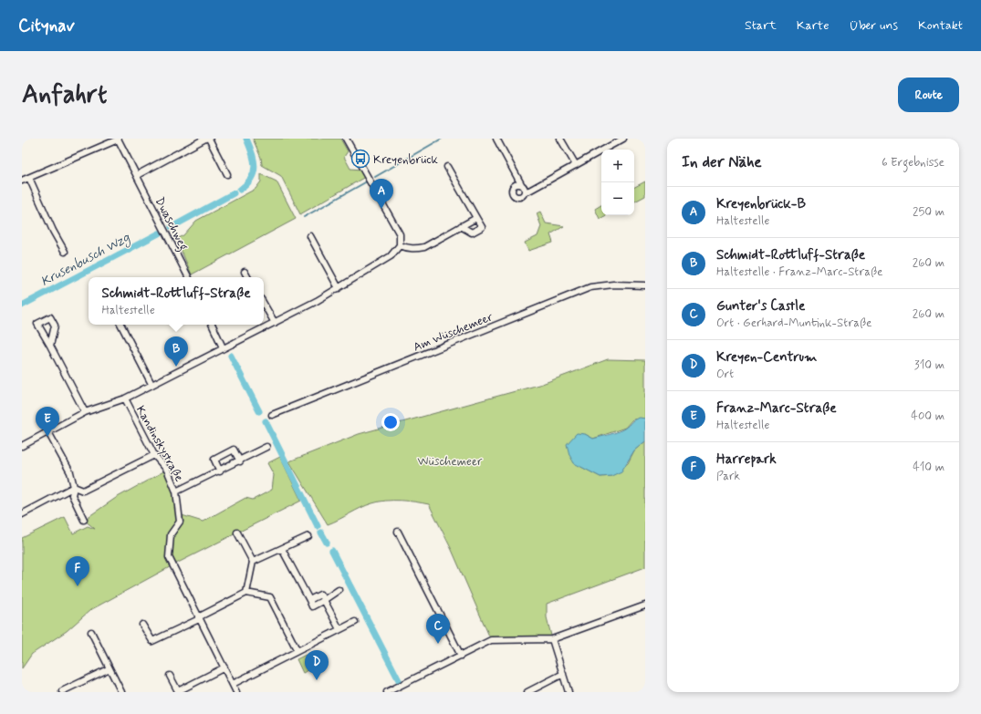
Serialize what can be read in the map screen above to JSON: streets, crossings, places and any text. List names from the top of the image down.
{
  "streets": {
    "street": ["Dwaschweg", "Am Wüschemeer", "Kandinskystraße"]
  },
  "water": ["Krusenbusch Wzg"],
  "parks": ["Wüschemeer"],
  "places": {
    "bus stop": ["Kreyenbrück"]
  },
  "page": {
    "header": "Citynav",
    "nav": [
      "Start",
      "Karte",
      "Über uns",
      "Kontakt"
    ],
    "buttons": "Route",
    "title": "Anfahrt",
    "heading": ["In der Nähe", "6 Ergebnisse"],
    "map_buttons": ["+", "−"],
    "pins": [
      "A",
      "B",
      "E",
      "F",
      "C",
      "D"
    ],
    "list": [
      {
        "mark": "A",
        "name": "Kreyenbrück-B",
        "note": "Haltestelle",
        "value": "250 m"
      },
      {
        "mark": "B",
        "name": "Schmidt-Rottluff-Straße",
        "note": "Haltestelle · Franz-Marc-Straße",
        "value": "260 m"
      },
      {
        "mark": "C",
        "name": "Gunter's Castle",
        "note": "Ort · Gerhard-Muntink-Straße",
        "value": "260 m"
      },
      {
        "mark": "D",
        "name": "Kreyen-Centrum",
        "note": "Ort",
        "value": "310 m"
      },
      {
        "mark": "E",
        "name": "Franz-Marc-Straße",
        "note": "Haltestelle",
        "value": "400 m"
      },
      {
        "mark": "F",
        "name": "Harrepark",
        "note": "Park",
        "value": "410 m"
      }
    ],
    "popup": ["Schmidt-Rottluff-Straße", "Haltestelle"]
  }
}
